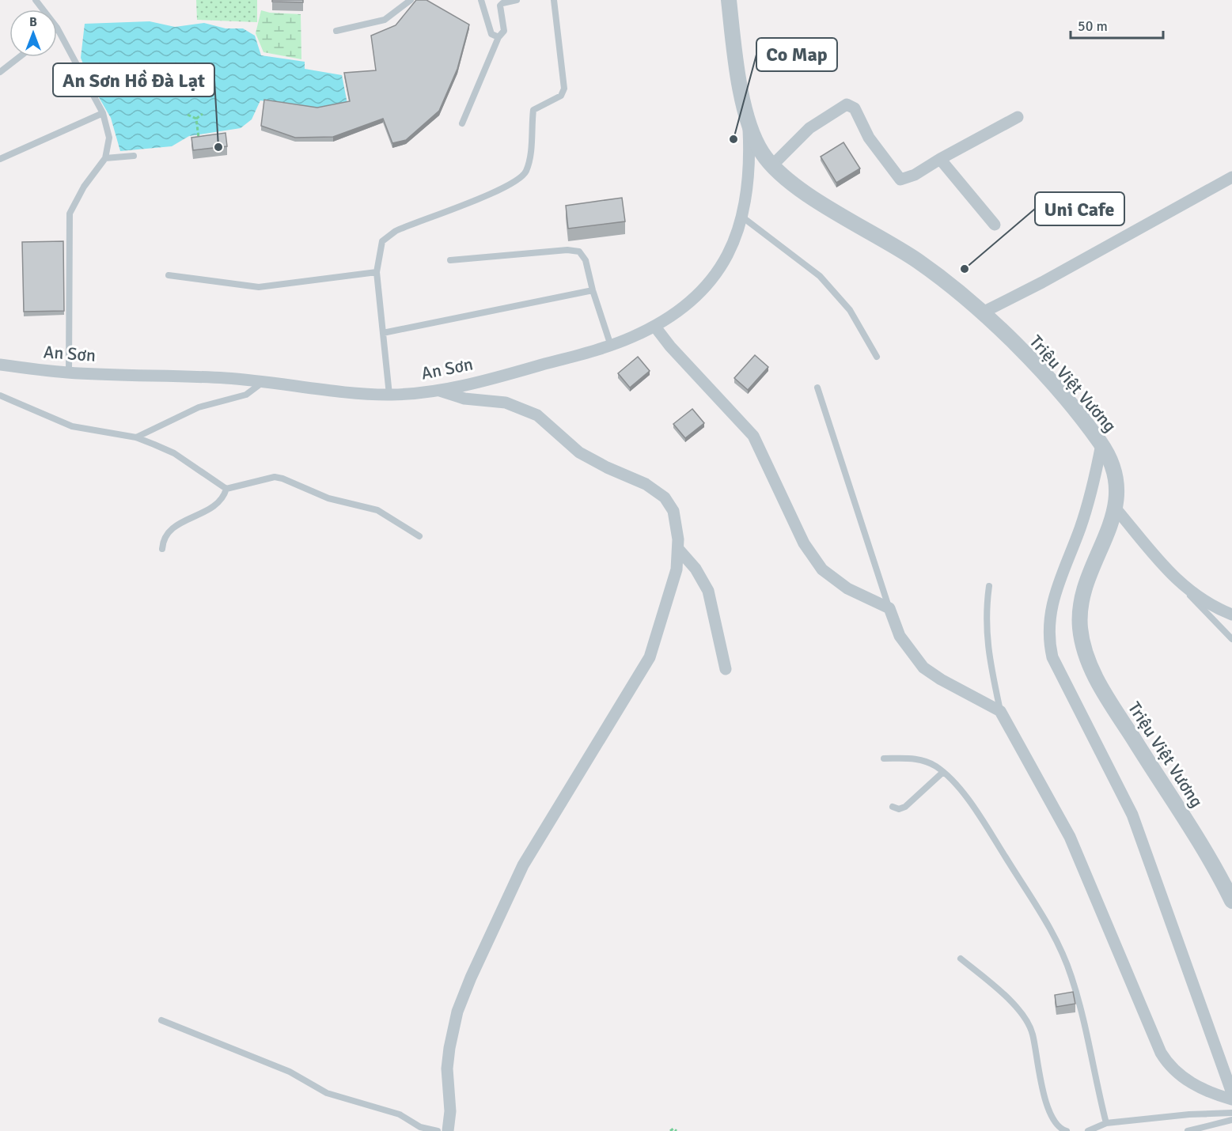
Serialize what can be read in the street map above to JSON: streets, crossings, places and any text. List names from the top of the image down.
{
  "streets": {
    "street": ["An Sơn", "Triệu Việt Vương"]
  },
  "crossings": [
    ["An Sơn", "Triệu Việt Vương"]
  ],
  "places": ["Co Map", "An Sơn Hồ Đà Lạt", "Uni Cafe"],
  "scale_bar": "50 m",
  "north": "top"
}
